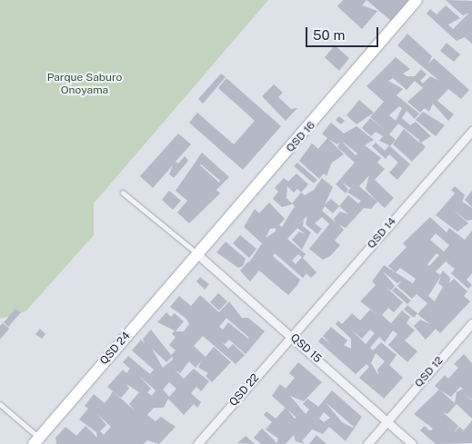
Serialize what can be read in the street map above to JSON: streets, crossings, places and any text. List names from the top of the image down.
{
  "streets": {
    "street": [
      "QSD 16",
      "QSD 14",
      "QSD 24",
      "QSD 15",
      "QSD 12",
      "QSD 22"
    ]
  },
  "crossings": [
    ["QSD 16", "QSD 24"],
    ["QSD 16", "QSD 15"],
    ["QSD 14", "QSD 15"],
    ["QSD 14", "QSD 22"],
    ["QSD 24", "QSD 15"],
    ["QSD 15", "QSD 12"],
    ["QSD 15", "QSD 22"]
  ],
  "parks": ["Parque Saburo Onoyama"],
  "scale_bar": "50 m"
}
